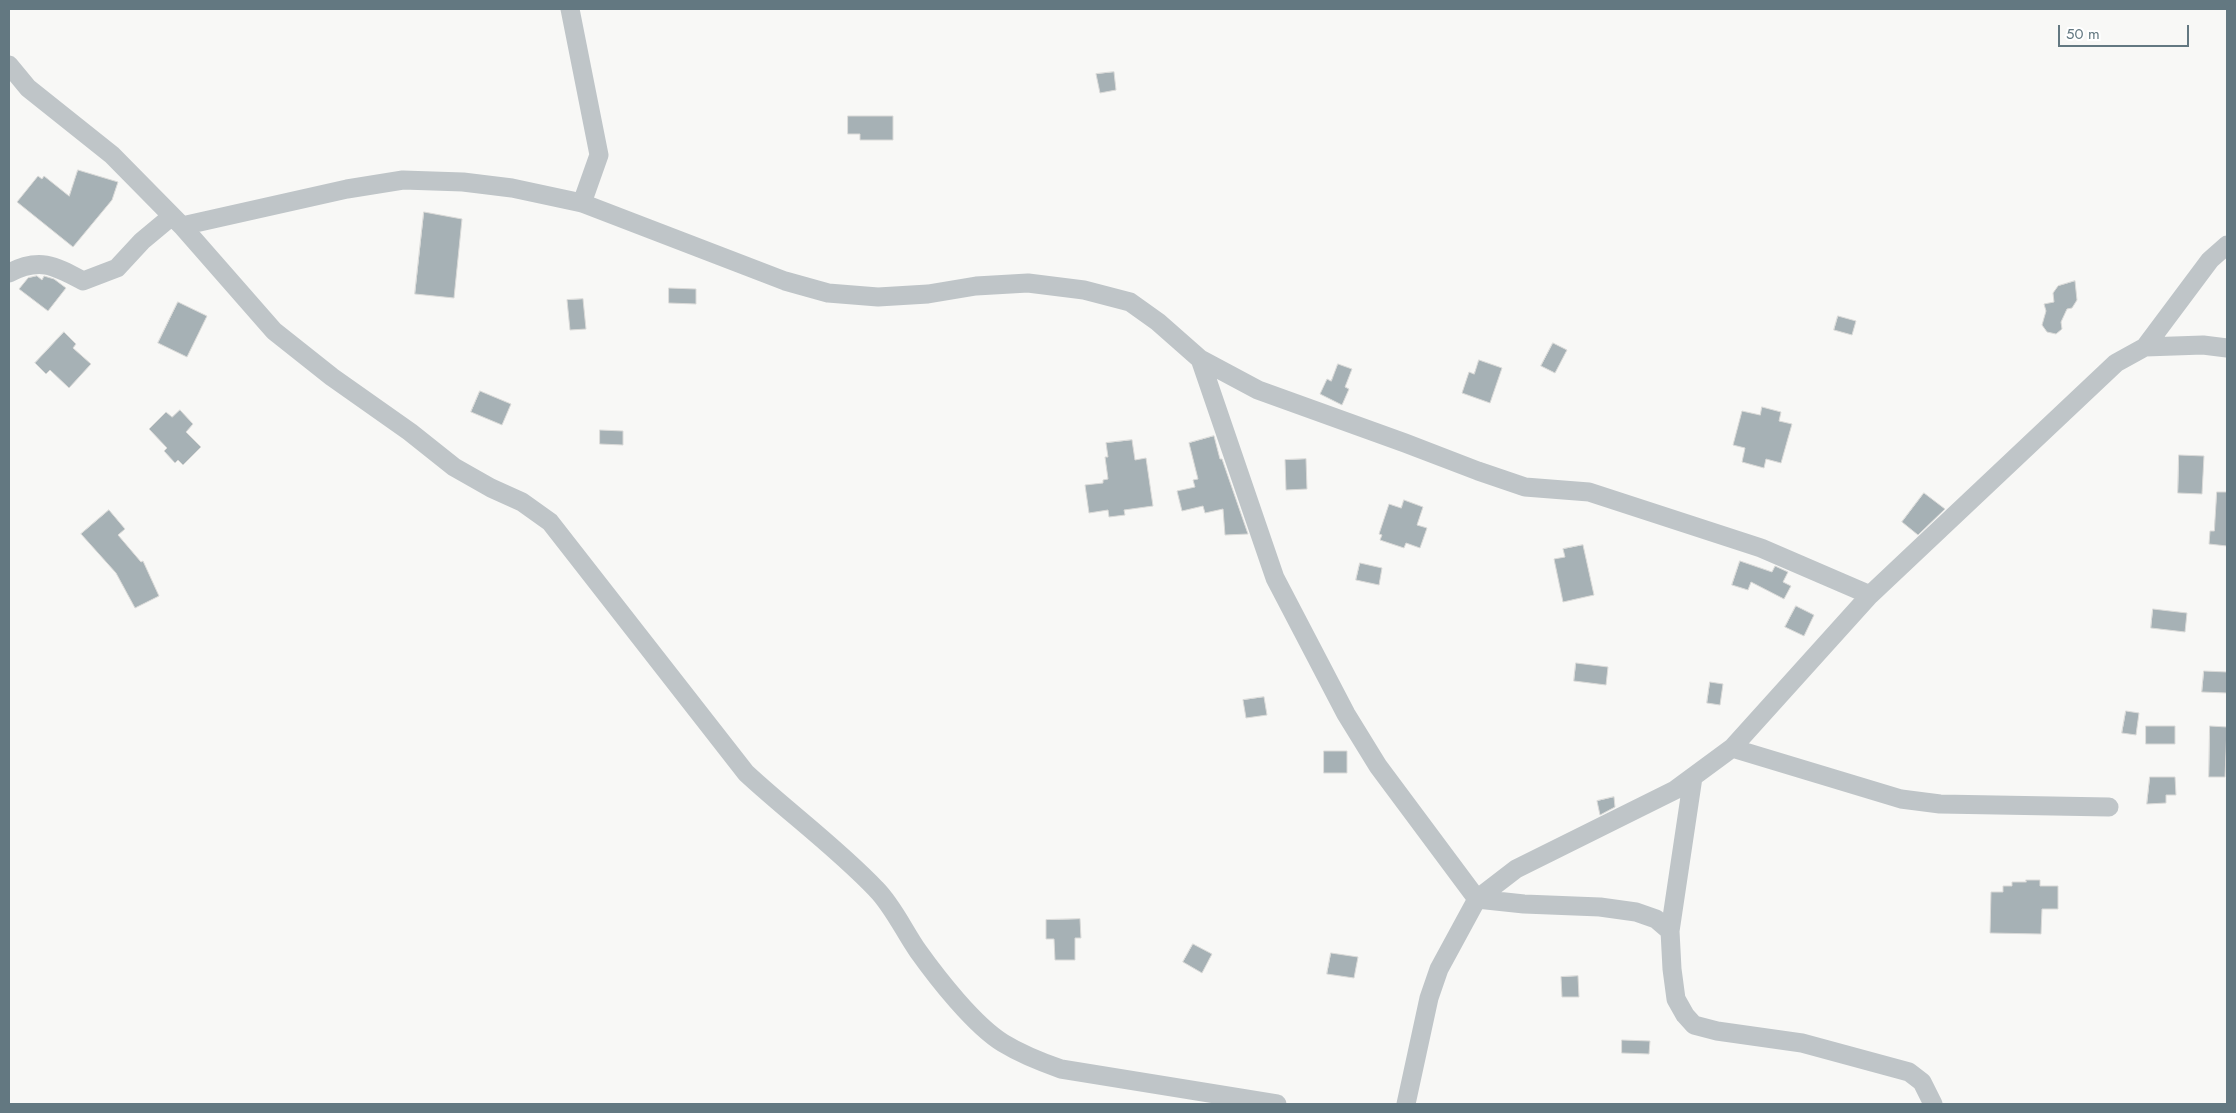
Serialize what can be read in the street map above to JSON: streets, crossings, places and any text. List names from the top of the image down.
{
  "scale_bar": "50 m"
}
